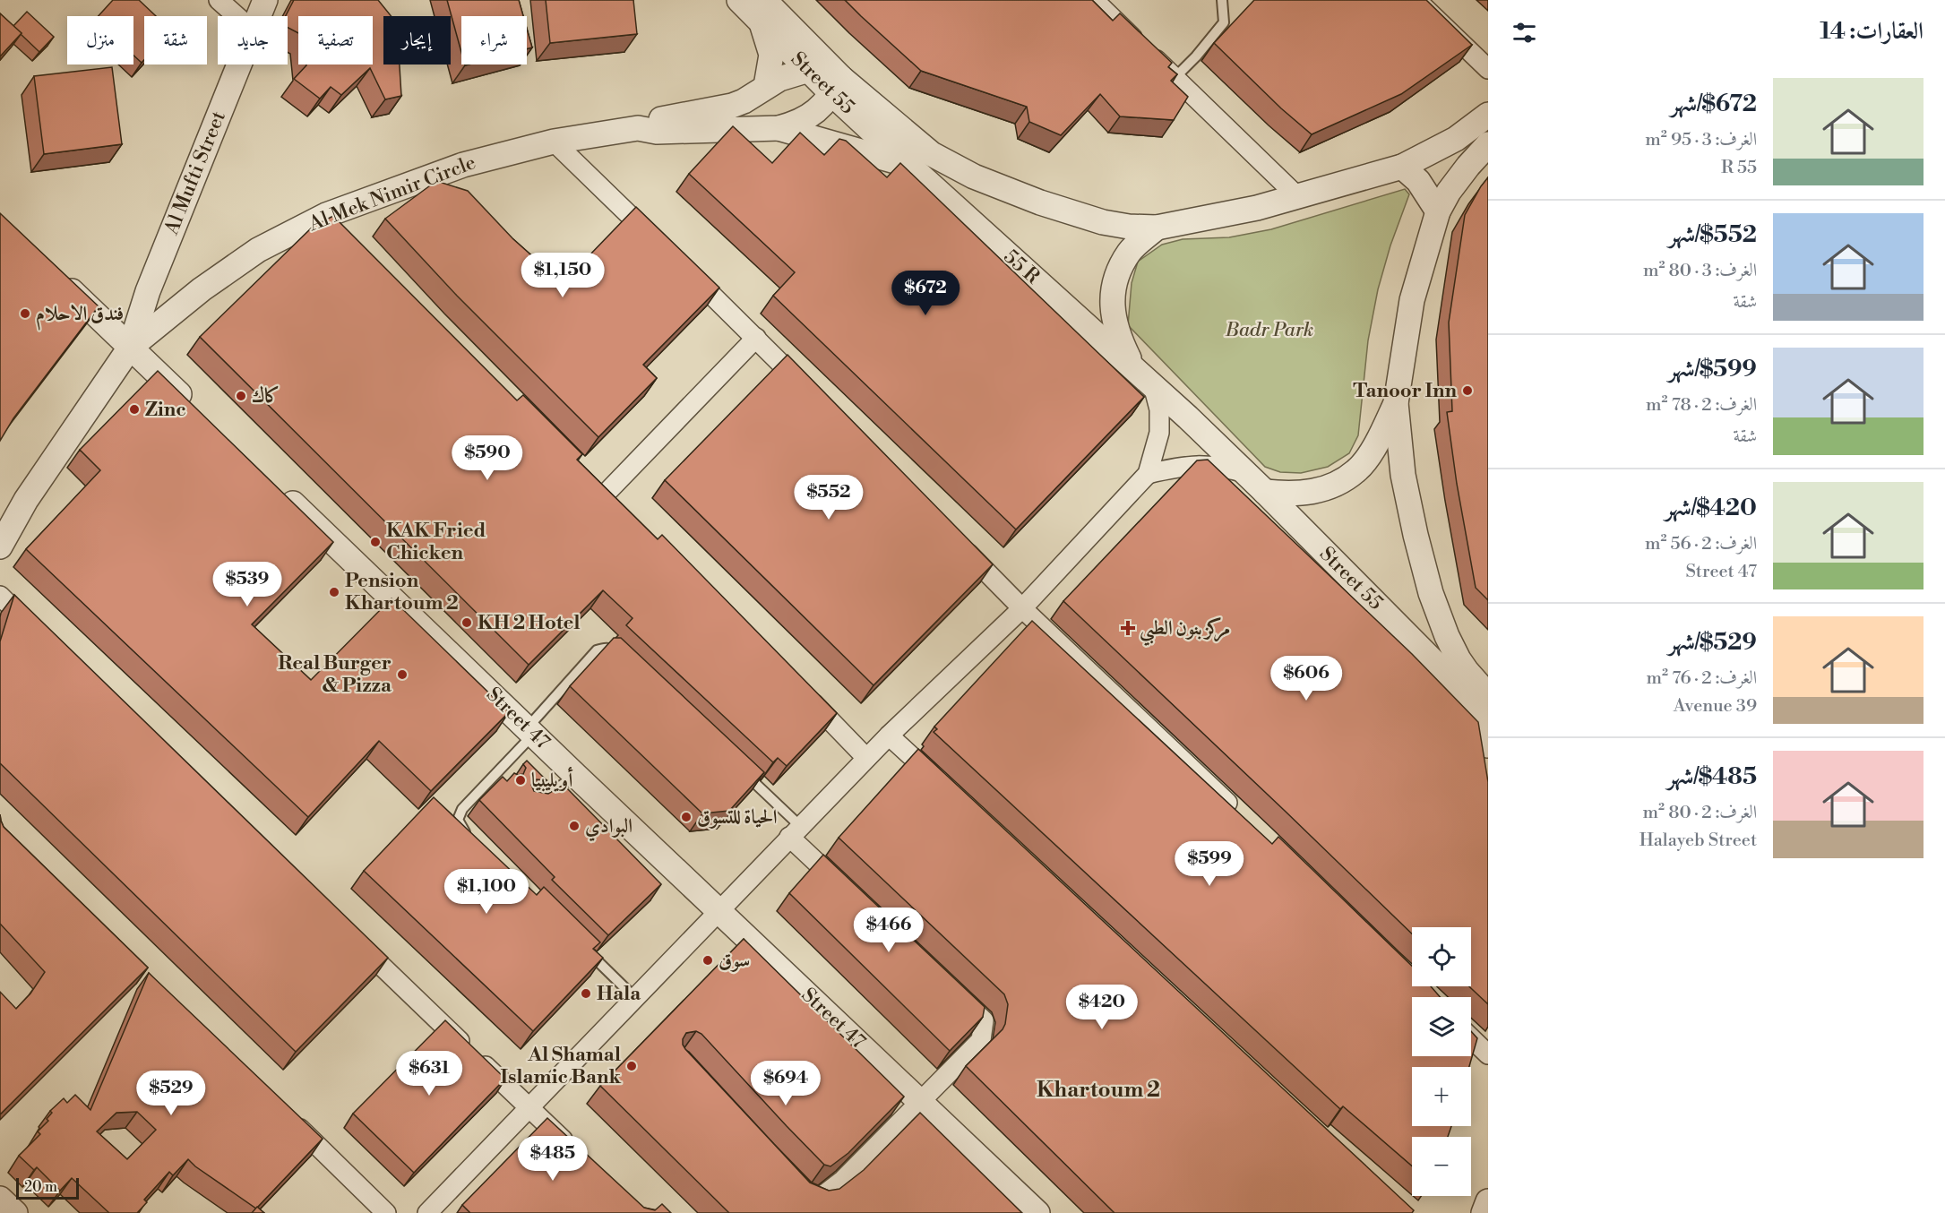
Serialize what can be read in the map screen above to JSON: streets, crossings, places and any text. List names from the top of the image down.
{
  "streets": {
    "street": [
      "Street 55",
      "Al Mufti Street",
      "Al Mek Nimir Circle",
      "55 R",
      "Street 47"
    ]
  },
  "crossings": [
    ["Street 55", "Al Mek Nimir Circle"],
    ["Street 55", "55 R"],
    ["Al Mufti Street", "Al Mek Nimir Circle"]
  ],
  "districts": ["Khartoum 2"],
  "parks": ["Badr Park"],
  "places": {
    "other": [
      "فندق الاحلام",
      "Tanoor Inn",
      "كاك",
      "Zinc",
      "KAK Fried Chicken",
      "Pension Khartoum 2",
      "KH 2 Hotel",
      "Real Burger & Pizza",
      "أويليبيا",
      "الحياة للتسوق",
      "البوادي",
      "سوق",
      "Hala",
      "Al Shamal Islamic Bank"
    ],
    "health": ["مركز بنون الطبي"]
  },
  "scale_bar": "20 m",
  "page": {
    "heading": "العقارات: 14",
    "chip": [
      "شراء",
      "إيجار",
      "تصفية",
      "جديد",
      "شقة",
      "منزل"
    ],
    "list": [
      {
        "name": "$672/شهر",
        "note": "الغرف: 3 · 95 m² · 55 R"
      },
      {
        "name": "$552/شهر",
        "note": "الغرف: 3 · 80 m² · شقة"
      },
      {
        "name": "$599/شهر",
        "note": "الغرف: 2 · 78 m² · شقة"
      },
      {
        "name": "$420/شهر",
        "note": "الغرف: 2 · 56 m² · Street 47"
      },
      {
        "name": "$529/شهر",
        "note": "الغرف: 2 · 76 m² · Avenue 39"
      },
      {
        "name": "$485/شهر",
        "note": "الغرف: 2 · 80 m² · Halayeb Street"
      }
    ],
    "price": [
      "$1,150",
      "$672",
      "$590",
      "$552",
      "$539",
      "$606",
      "$599",
      "$1,100",
      "$466",
      "$420",
      "$631",
      "$694",
      "$529",
      "$485"
    ],
    "map_buttons": ["+", "−"],
    "scale": "20 m"
  }
}
